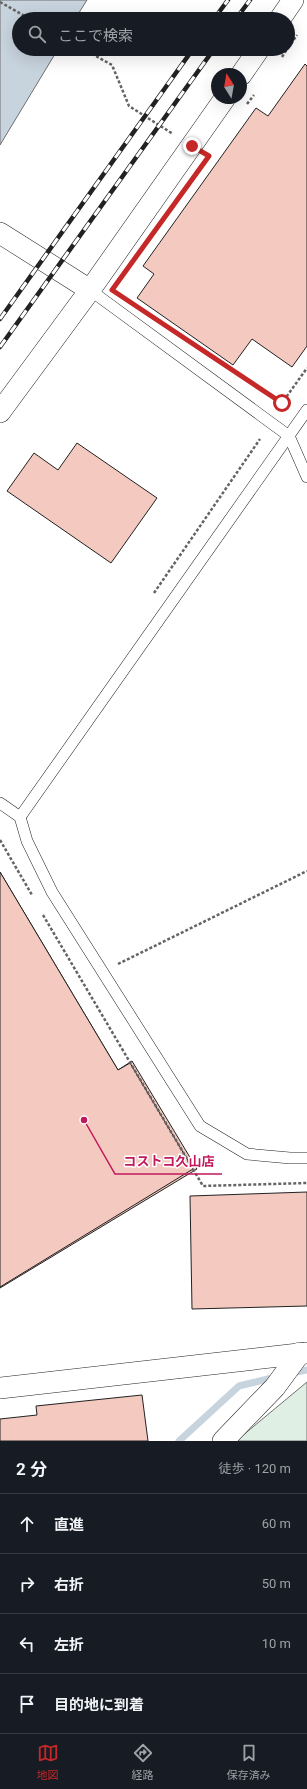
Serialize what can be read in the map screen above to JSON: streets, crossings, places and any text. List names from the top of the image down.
{
  "places": ["コストコ久山店"],
  "north": "top",
  "page": {
    "search": "ここで検索",
    "heading": ["2 分", "徒歩 · 120 m"],
    "list": [
      ["直進", "60 m"],
      ["右折", "50 m"],
      ["左折", "10 m"],
      "目的地に到着"
    ],
    "nav": ["地図", "経路", "保存済み"]
  }
}
